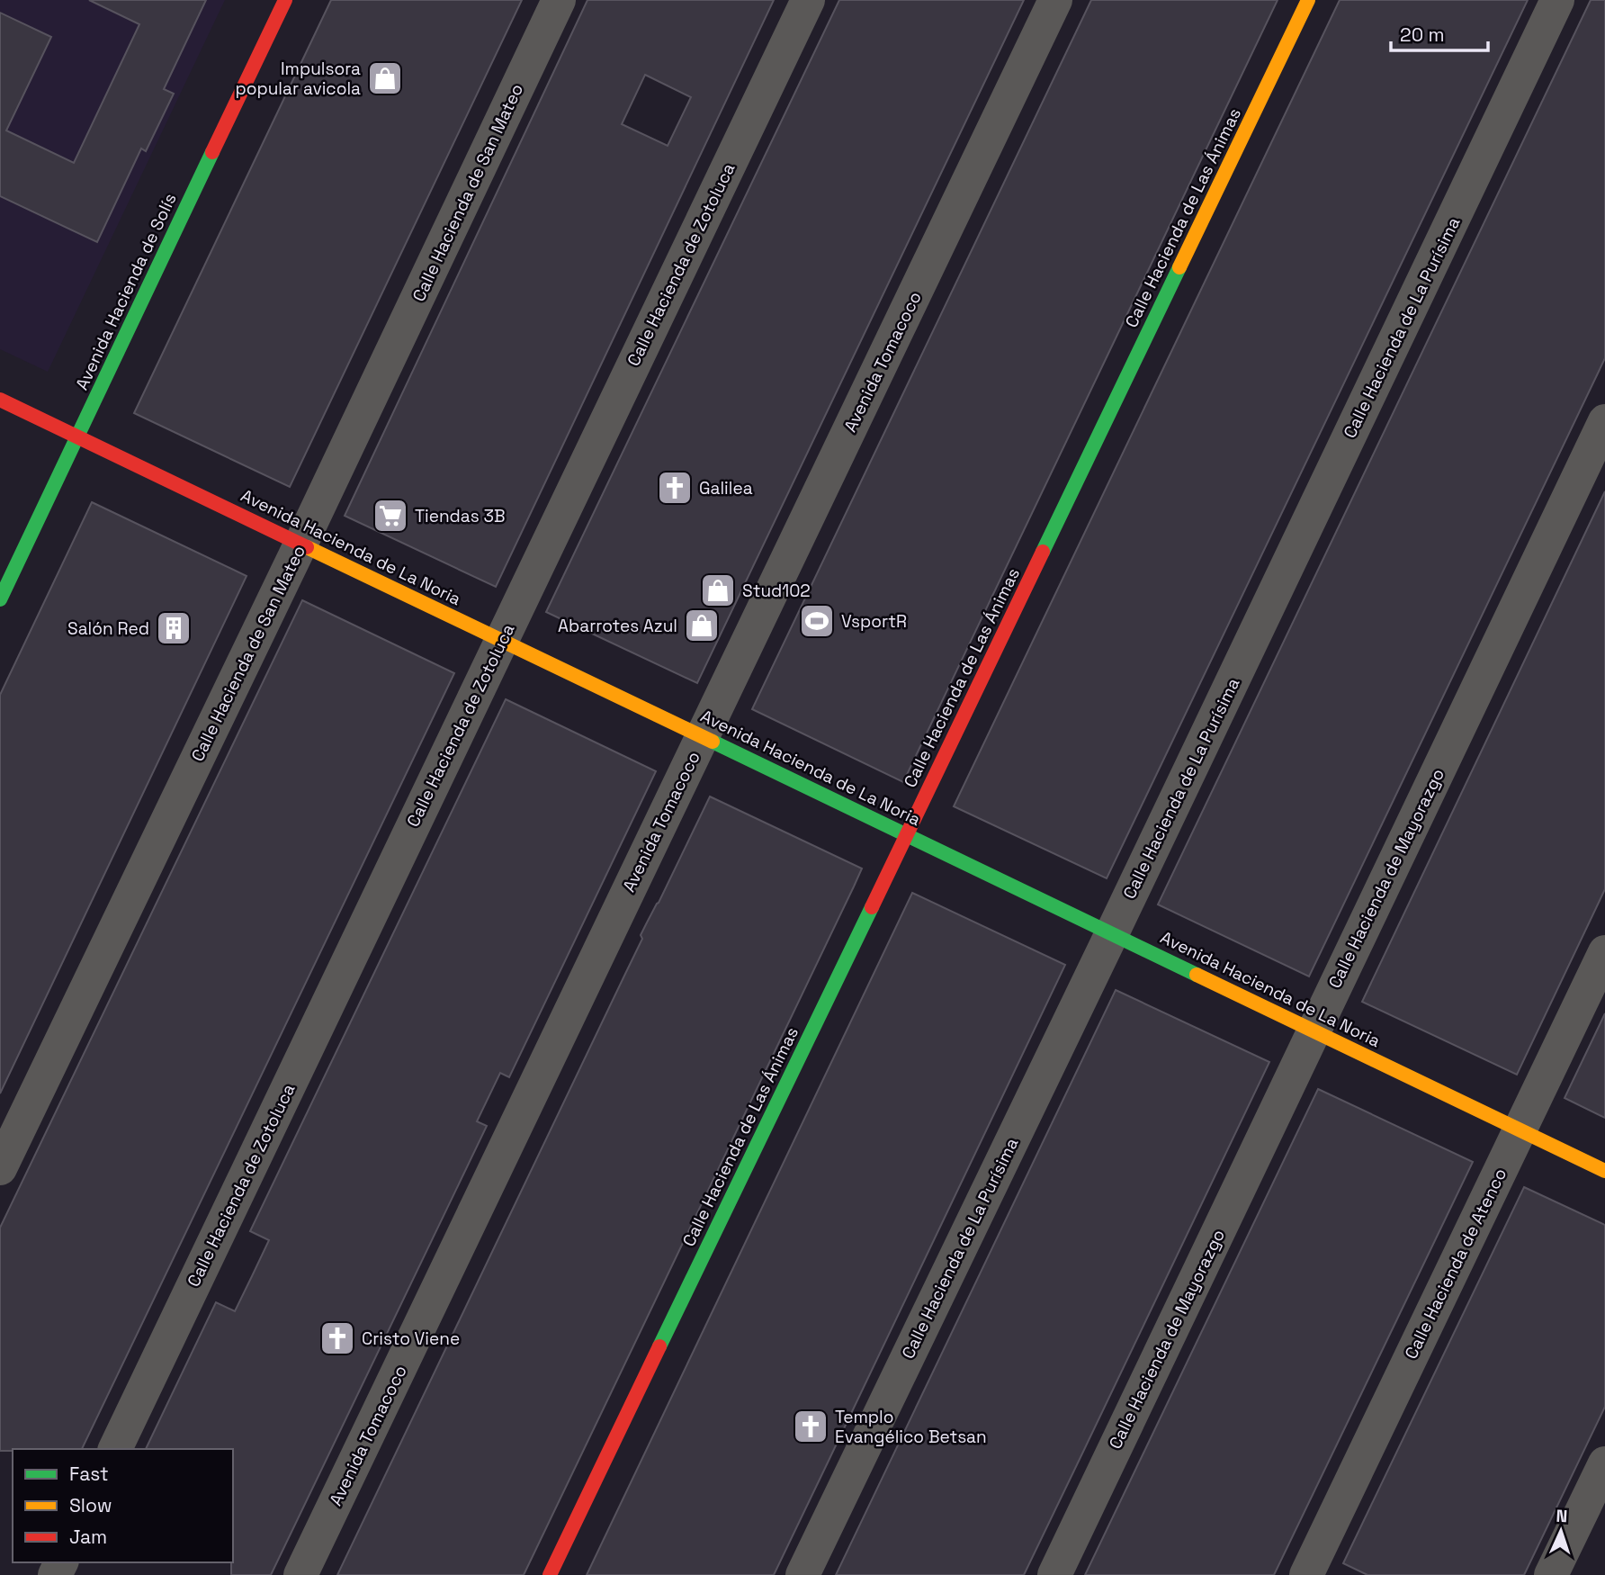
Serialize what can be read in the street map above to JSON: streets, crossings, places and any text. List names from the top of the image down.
{
  "streets": {
    "street": [
      "Calle Hacienda de San Mateo",
      "Calle Hacienda de Las Ánimas",
      "Calle Hacienda de Zotoluca",
      "Avenida Hacienda de Solís",
      "Calle Hacienda de La Purísima",
      "Avenida Tomacoco",
      "Avenida Hacienda de La Noria",
      "Calle Hacienda de Mayorazgo",
      "Calle Hacienda de Atenco"
    ]
  },
  "crossings": [
    ["Calle Hacienda de San Mateo", "Avenida Hacienda de La Noria"],
    ["Calle Hacienda de Las Ánimas", "Avenida Hacienda de La Noria"],
    ["Calle Hacienda de Zotoluca", "Avenida Hacienda de La Noria"],
    ["Avenida Hacienda de Solís", "Avenida Hacienda de La Noria"],
    ["Calle Hacienda de La Purísima", "Avenida Hacienda de La Noria"],
    ["Avenida Tomacoco", "Avenida Hacienda de La Noria"],
    ["Avenida Hacienda de La Noria", "Calle Hacienda de Mayorazgo"],
    ["Avenida Hacienda de La Noria", "Calle Hacienda de Atenco"]
  ],
  "places": {
    "shop": ["Impulsora popular avicola", "Stud102", "Abarrotes Azul"],
    "church": ["Galilea", "Cristo Viene", "Templo Evangélico Betsan"],
    "supermarket": ["Tiendas 3B"],
    "sports": ["VsportR"],
    "building": ["Salón Red"]
  },
  "legend": ["Fast", "Slow", "Jam"],
  "scale_bar": "20 m",
  "north": "top"
}
